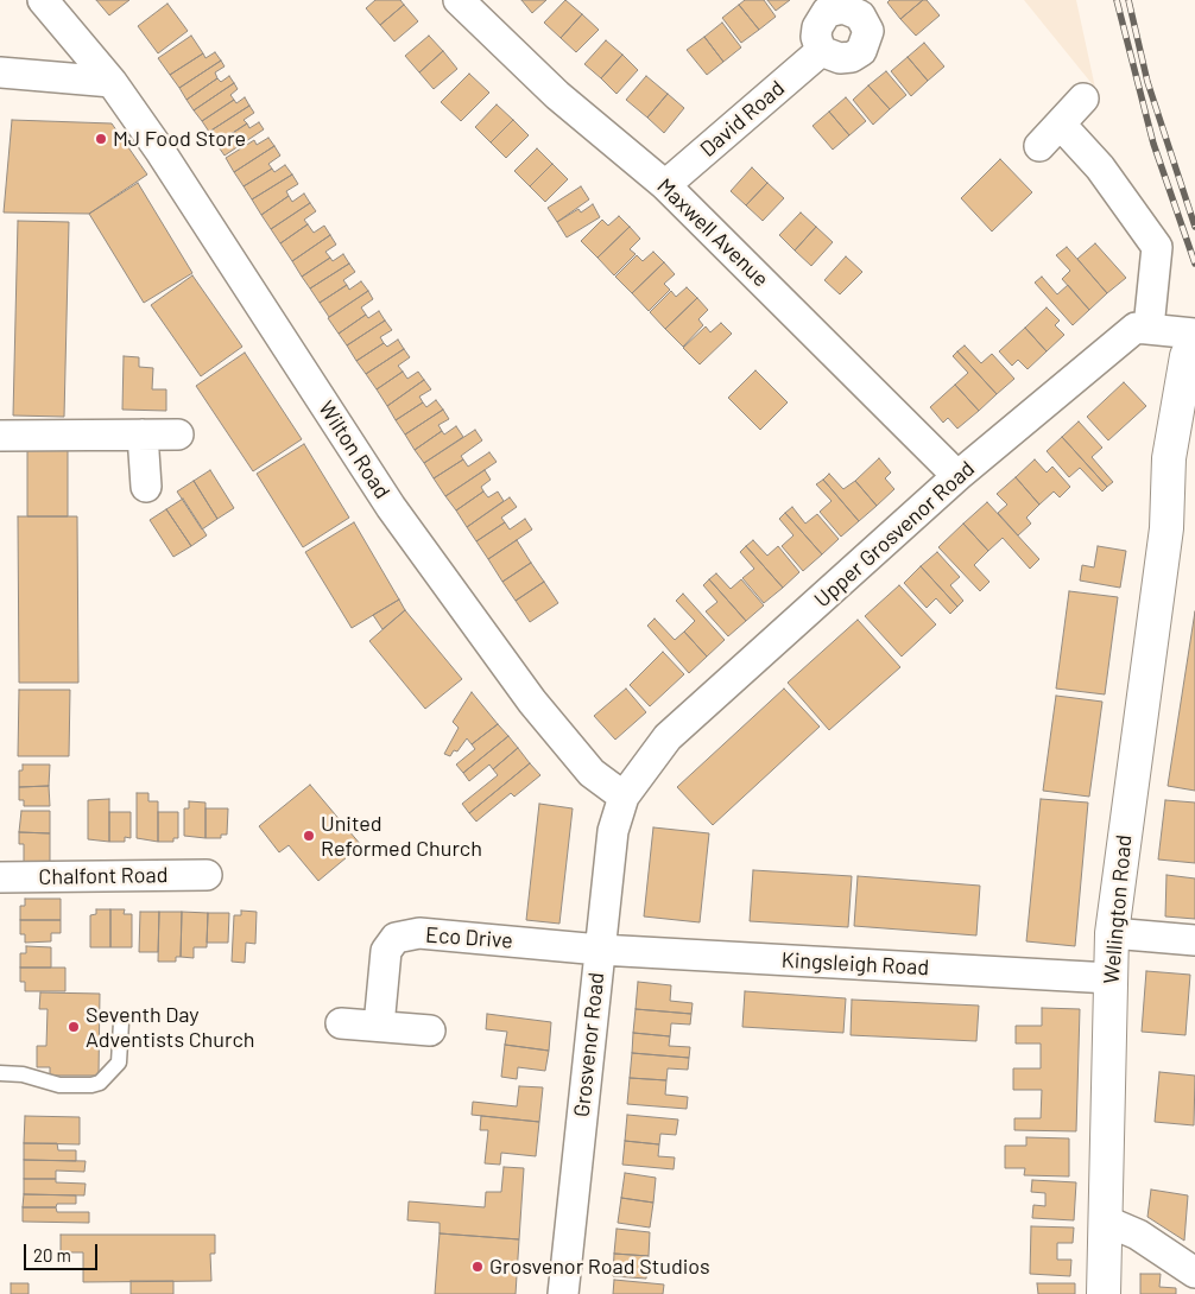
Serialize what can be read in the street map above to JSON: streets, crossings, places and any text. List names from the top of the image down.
{
  "streets": {
    "main road": ["Wellington Road"],
    "street": [
      "David Road",
      "Maxwell Avenue",
      "Wilton Road",
      "Upper Grosvenor Road",
      "Chalfont Road",
      "Eco Drive",
      "Kingsleigh Road",
      "Grosvenor Road"
    ]
  },
  "crossings": [
    ["David Road", "Maxwell Avenue"],
    ["Maxwell Avenue", "Upper Grosvenor Road"],
    ["Wilton Road", "Upper Grosvenor Road"],
    ["Wilton Road", "Grosvenor Road"],
    ["Upper Grosvenor Road", "Grosvenor Road"],
    ["Wellington Road", "Kingsleigh Road"],
    ["Eco Drive", "Kingsleigh Road"],
    ["Eco Drive", "Grosvenor Road"],
    ["Kingsleigh Road", "Grosvenor Road"]
  ],
  "places": [
    "MJ Food Store",
    "United Reformed Church",
    "Seventh Day Adventists Church",
    "Grosvenor Road Studios"
  ],
  "scale_bar": "20 m"
}
